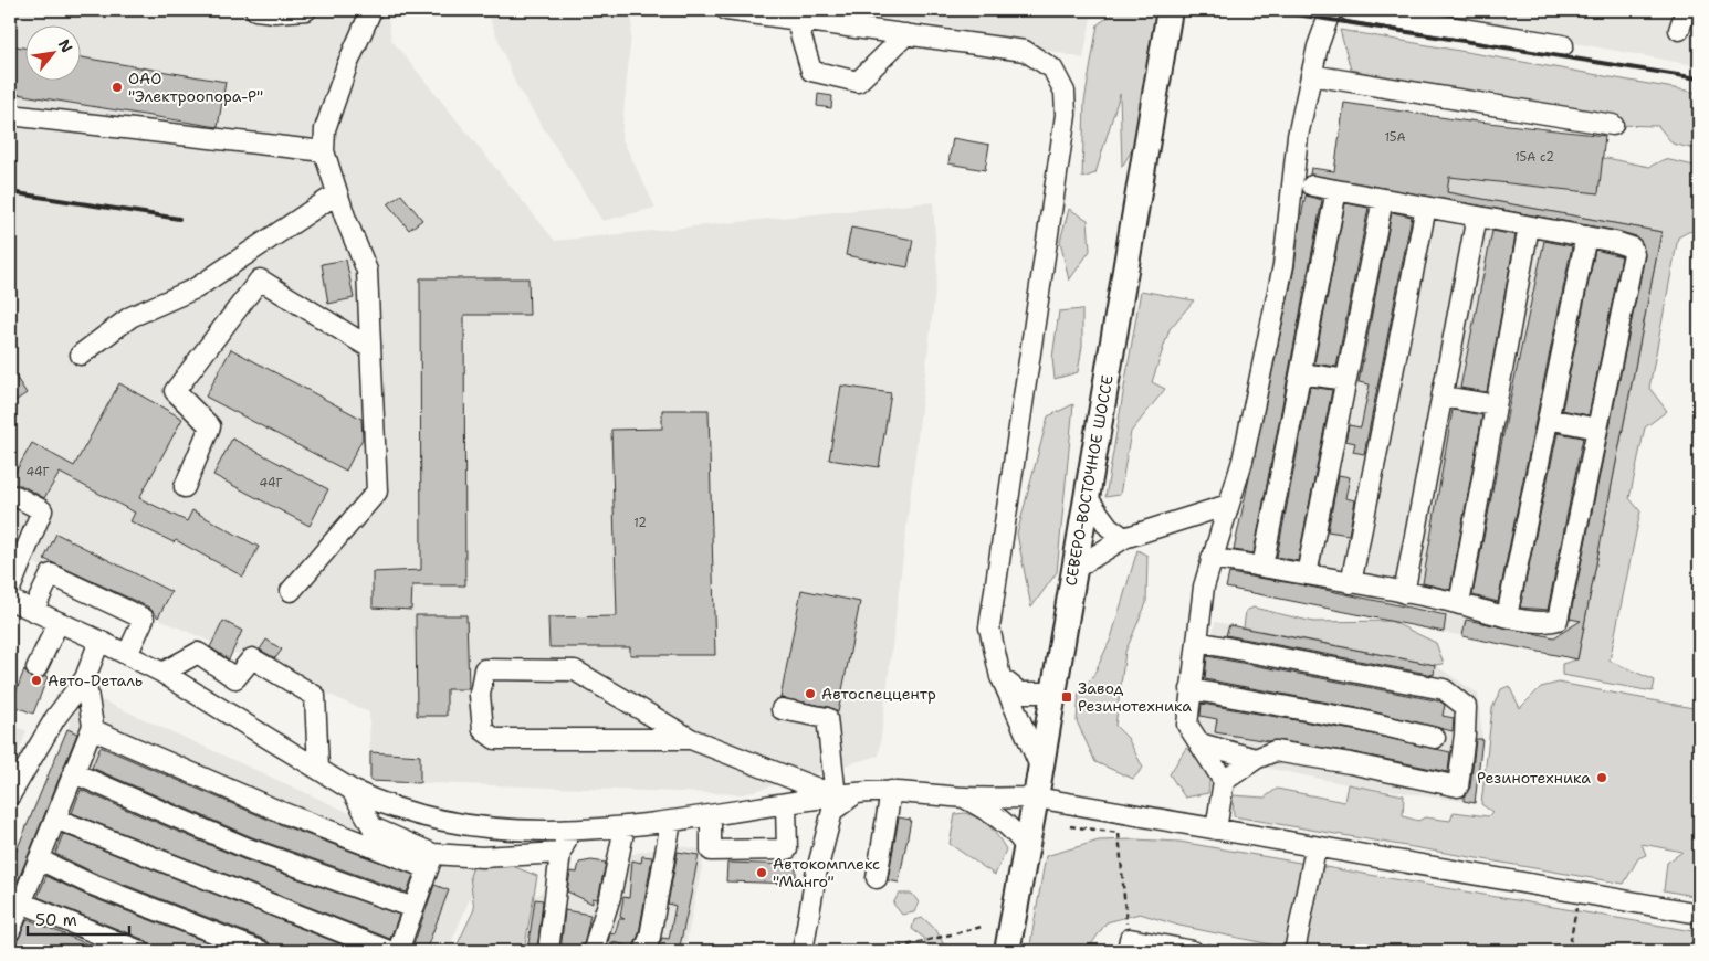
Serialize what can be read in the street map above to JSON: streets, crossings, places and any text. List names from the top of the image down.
{
  "streets": {
    "main road": ["СЕВЕРО-ВОСТОЧНОЕ ШОССЕ"]
  },
  "places": {
    "other": [
      "ОАО \"Электроопора-Р\"",
      "Авто-Dеталь",
      "Автоспеццентр",
      "Резинотехника",
      "Автокомплекс \"Манго\""
    ],
    "transit": ["Завод Резинотехника"]
  },
  "house_numbers": [
    "15А",
    "15А с2",
    "44Г",
    "44Г",
    "12"
  ],
  "scale_bar": "50 m",
  "north": "top right"
}
